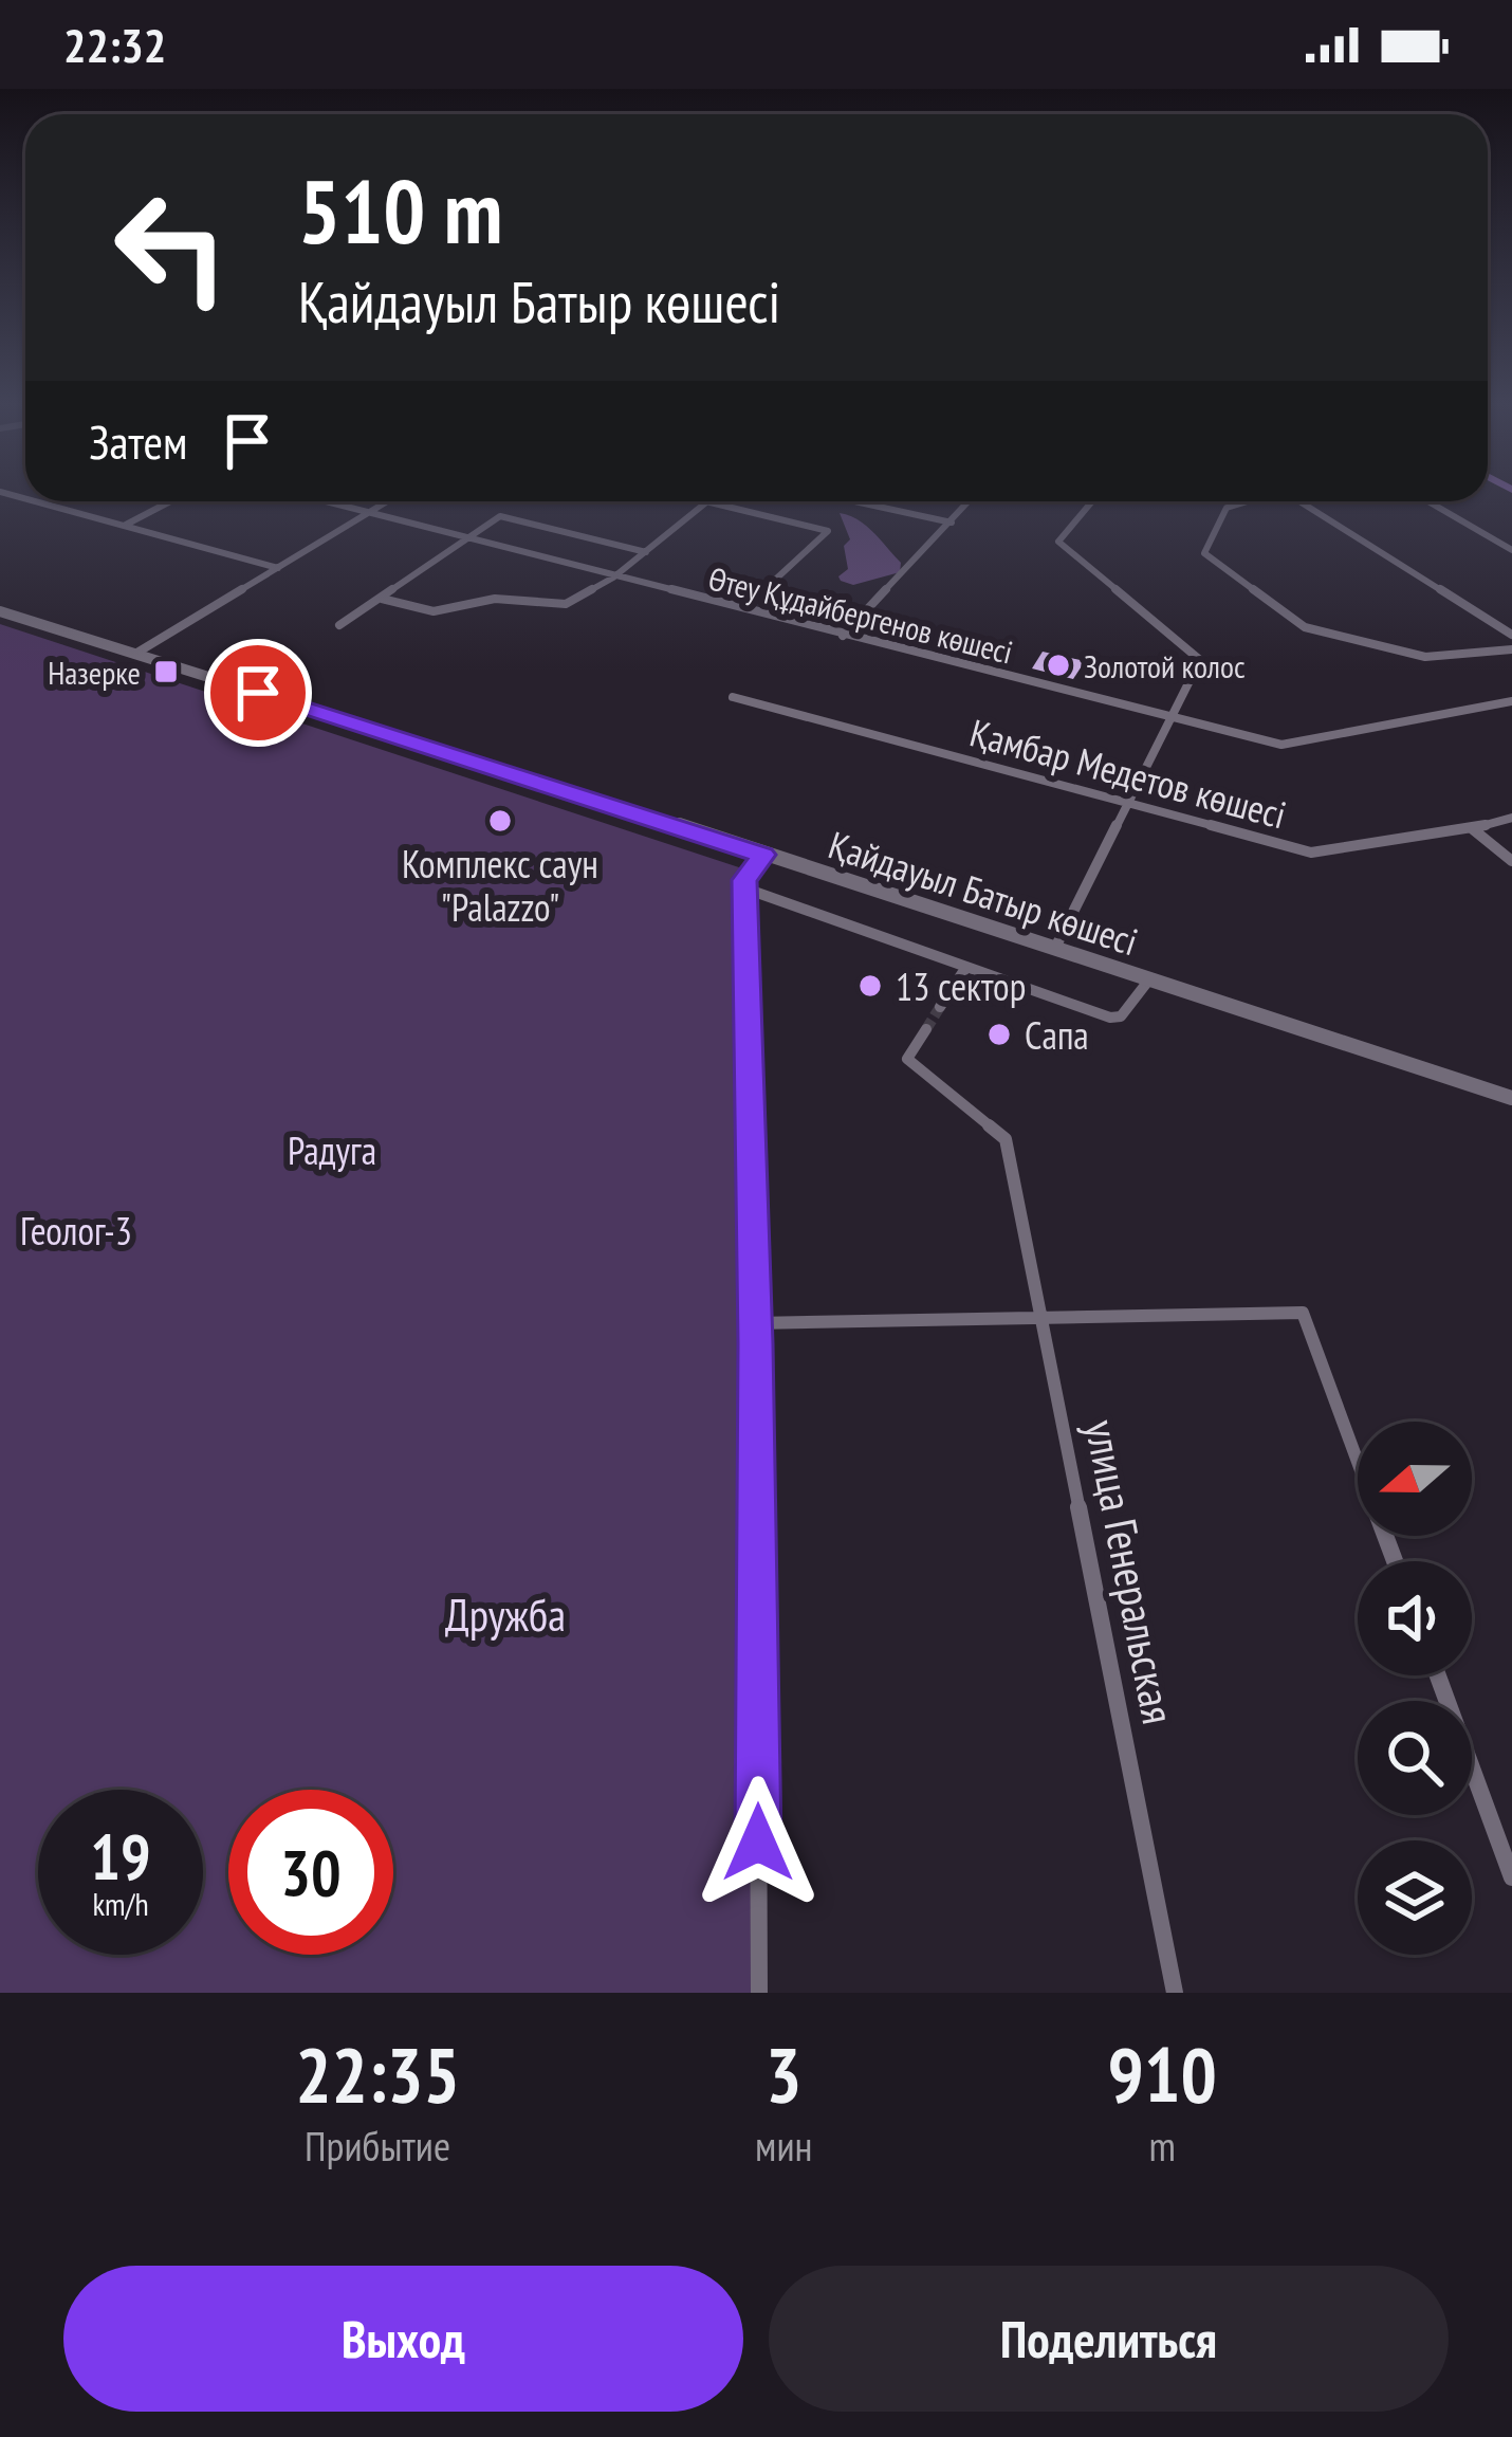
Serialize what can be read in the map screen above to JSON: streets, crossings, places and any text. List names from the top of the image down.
{
  "streets": {
    "street": [
      "Өтеу Құдайбергенов көшесі",
      "Қамбар Медетов көшесі",
      "Қайдауыл Батыр көшесі",
      "улица Генеральская"
    ]
  },
  "parks": ["Радуга", "Геолог-3", "Дружба"],
  "places": {
    "other": [
      "Золотой колос",
      "Комплекс саун \"Palazzo\"",
      "13 сектор",
      "Сапа"
    ],
    "transit": ["Назерке"]
  },
  "north": "left",
  "page": {
    "status": "22:32",
    "turn": ["510 m", "Қайдауыл Батыр көшесі"],
    "then": "Затем",
    "speed": "19 km/h",
    "limit": "30",
    "eta": [
      "22:35",
      "Прибытие",
      "3",
      "мин",
      "910",
      "m"
    ],
    "buttons": ["Выход", "Поделиться"]
  }
}
